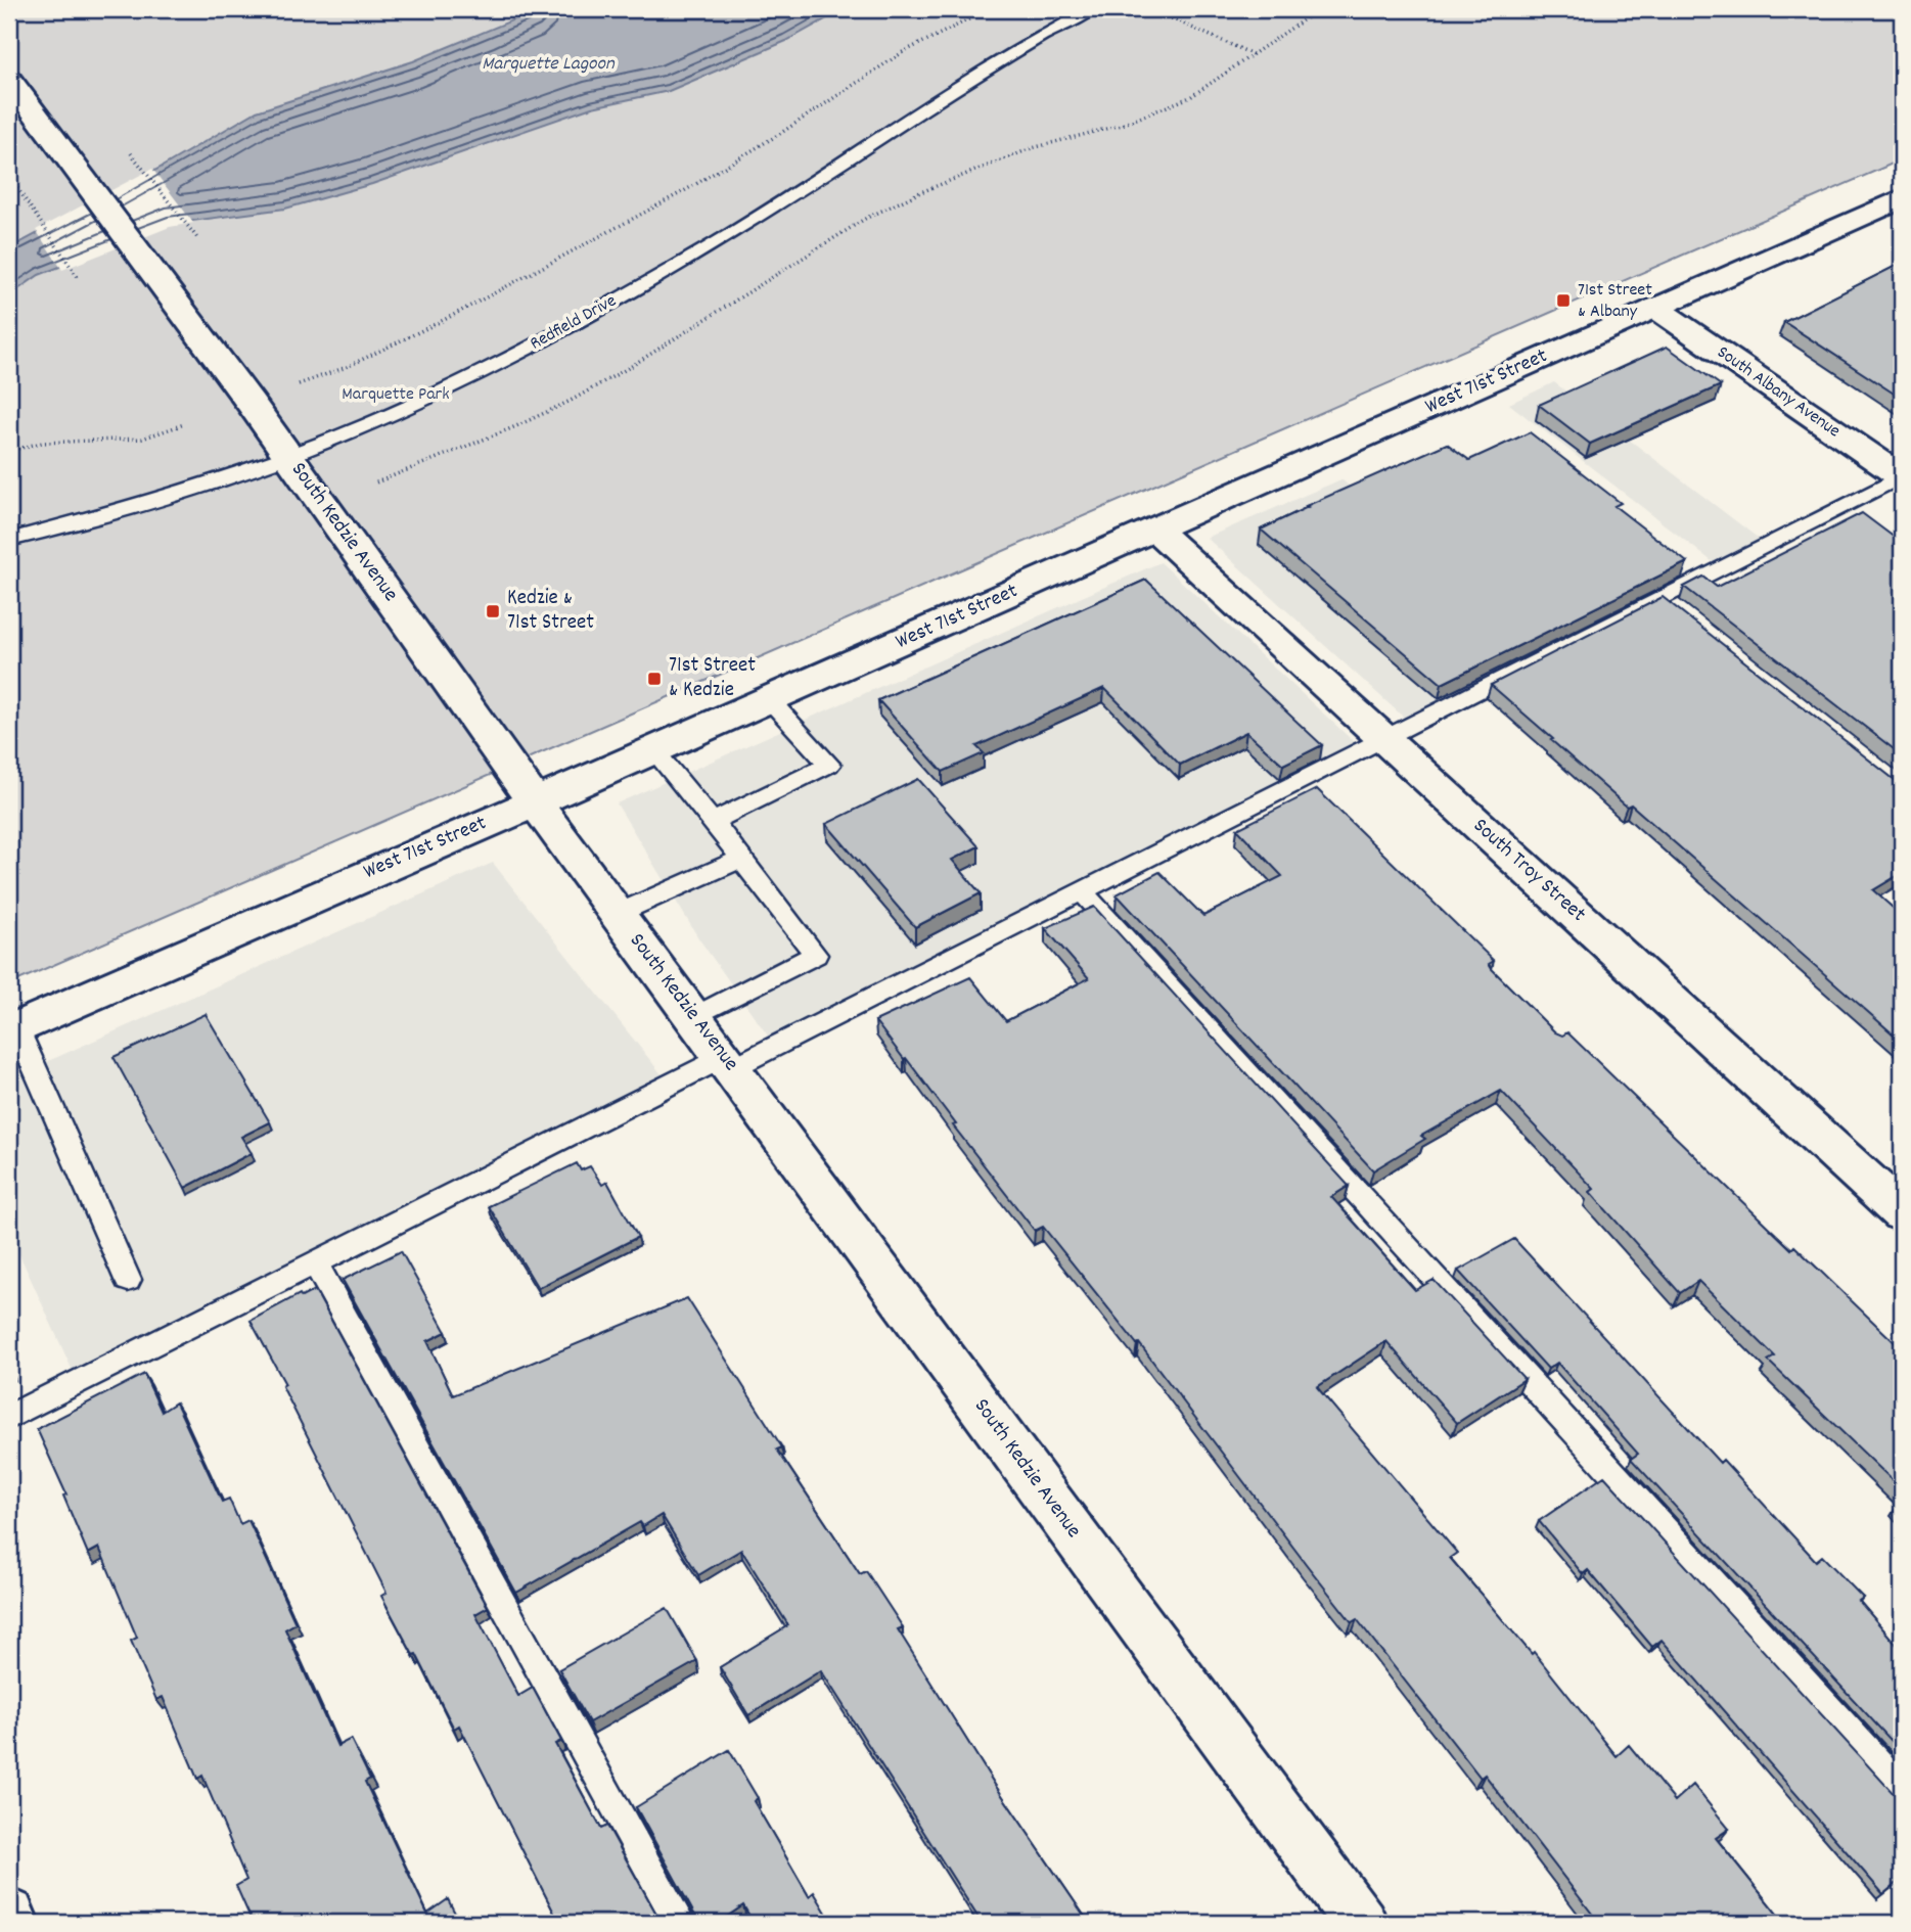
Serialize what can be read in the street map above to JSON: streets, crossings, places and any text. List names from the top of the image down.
{
  "streets": {
    "main road": [
      "West 71st Street",
      "South Albany Avenue",
      "South Kedzie Avenue",
      "South Troy Street"
    ],
    "lane": ["Redfield Drive"]
  },
  "crossings": [
    ["Redfield Drive", "South Kedzie Avenue"],
    ["West 71st Street", "South Albany Avenue"],
    ["West 71st Street", "South Kedzie Avenue"],
    ["West 71st Street", "South Troy Street"]
  ],
  "water": ["Marquette Lagoon"],
  "parks": ["Marquette Park"],
  "places": {
    "transit": ["71st Street & Albany", "Kedzie & 71st Street", "71st Street & Kedzie"]
  }
}
